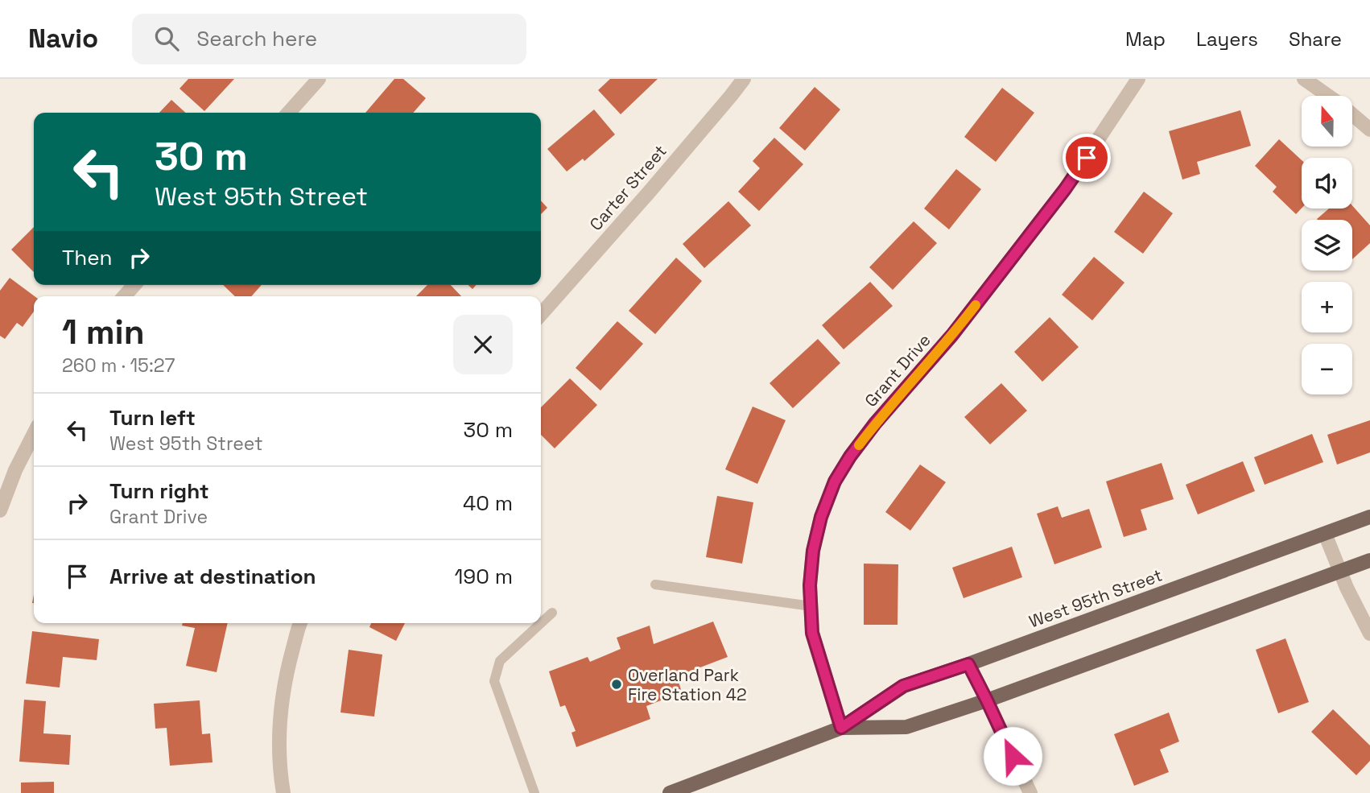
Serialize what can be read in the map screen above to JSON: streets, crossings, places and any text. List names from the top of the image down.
{
  "streets": {
    "main road": ["West 95th Street"],
    "street": ["Carter Street", "Grant Drive"]
  },
  "crossings": [
    ["Grant Drive", "West 95th Street"]
  ],
  "places": ["Overland Park Fire Station 42"],
  "north": "top",
  "page": {
    "header": "Navio",
    "search": "Search here",
    "nav": ["Map", "Layers", "Share"],
    "map_buttons": ["+", "−"],
    "turn": ["30 m", "West 95th Street"],
    "then": "Then",
    "heading": ["1 min", "260 m · 15:27"],
    "list": [
      {
        "name": "Turn left",
        "note": "West 95th Street",
        "value": "30 m"
      },
      {
        "name": "Turn right",
        "note": "Grant Drive",
        "value": "40 m"
      },
      {
        "name": "Arrive at destination",
        "value": "190 m"
      }
    ]
  }
}
